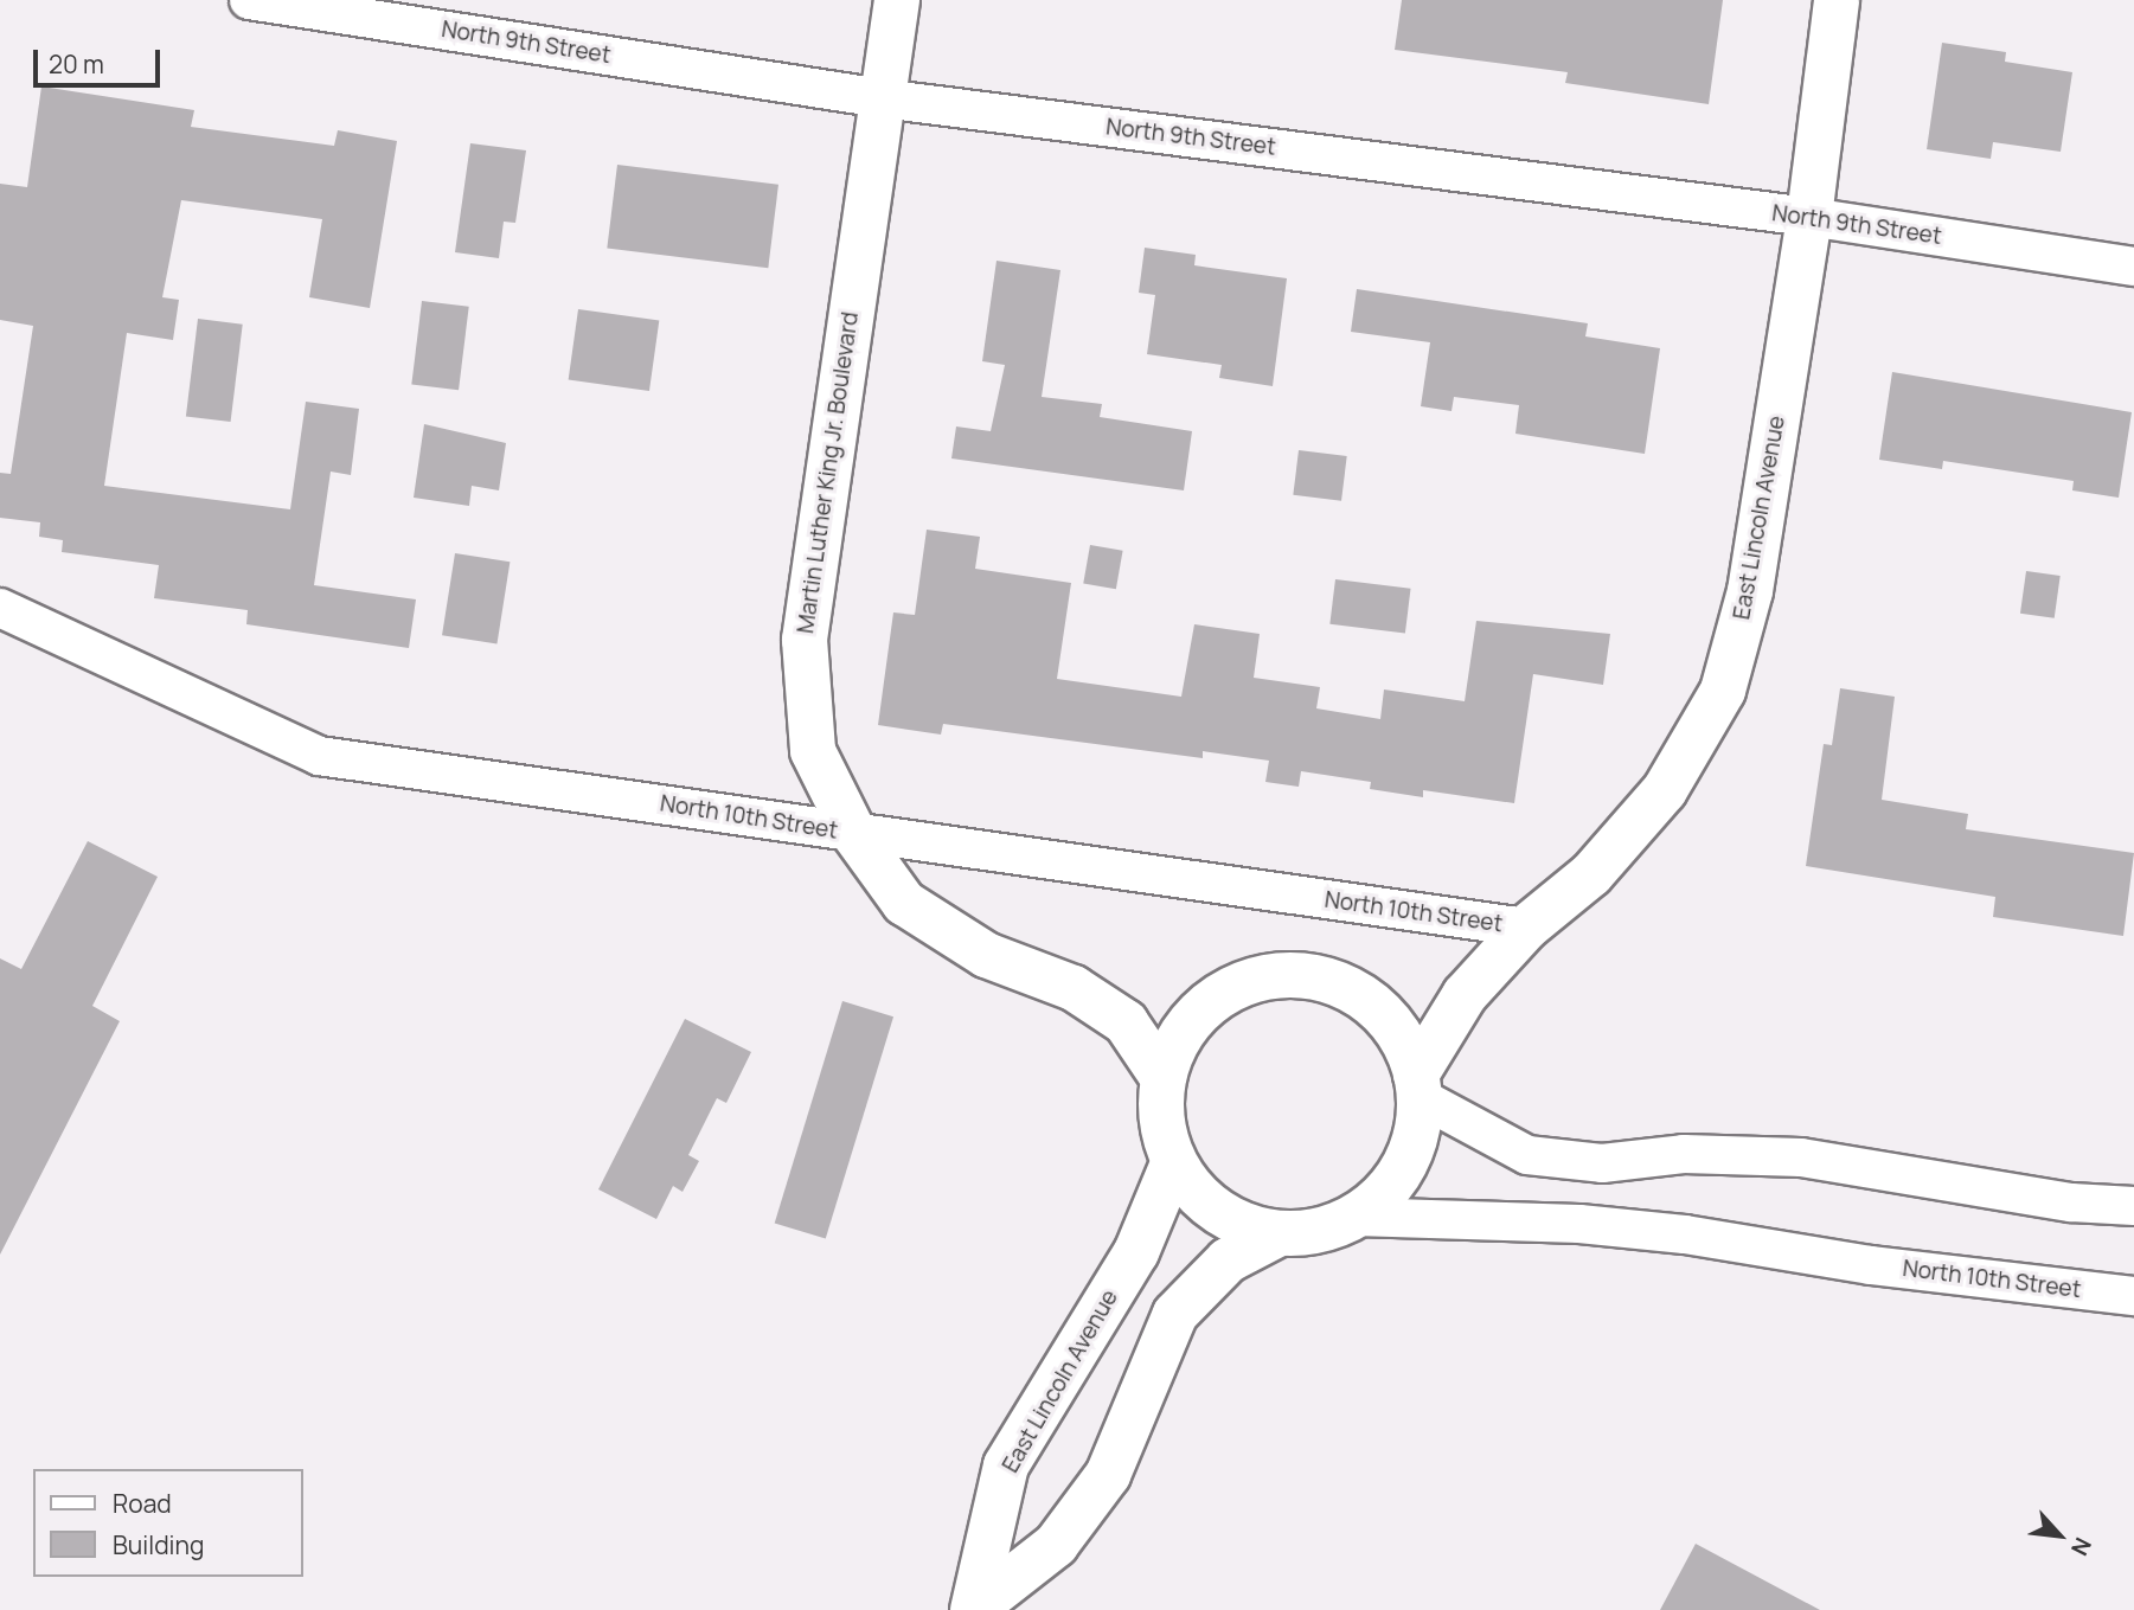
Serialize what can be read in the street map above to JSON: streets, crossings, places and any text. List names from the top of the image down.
{
  "streets": {
    "street": [
      "North 9th Street",
      "Martin Luther King Jr. Boulevard",
      "East Lincoln Avenue",
      "North 10th Street"
    ]
  },
  "crossings": [
    ["North 9th Street", "Martin Luther King Jr. Boulevard"],
    ["North 9th Street", "East Lincoln Avenue"],
    ["Martin Luther King Jr. Boulevard", "East Lincoln Avenue"],
    ["Martin Luther King Jr. Boulevard", "North 10th Street"],
    ["East Lincoln Avenue", "North 10th Street"]
  ],
  "legend": ["Road", "Building"],
  "scale_bar": "20 m",
  "north": "bottom right"
}
